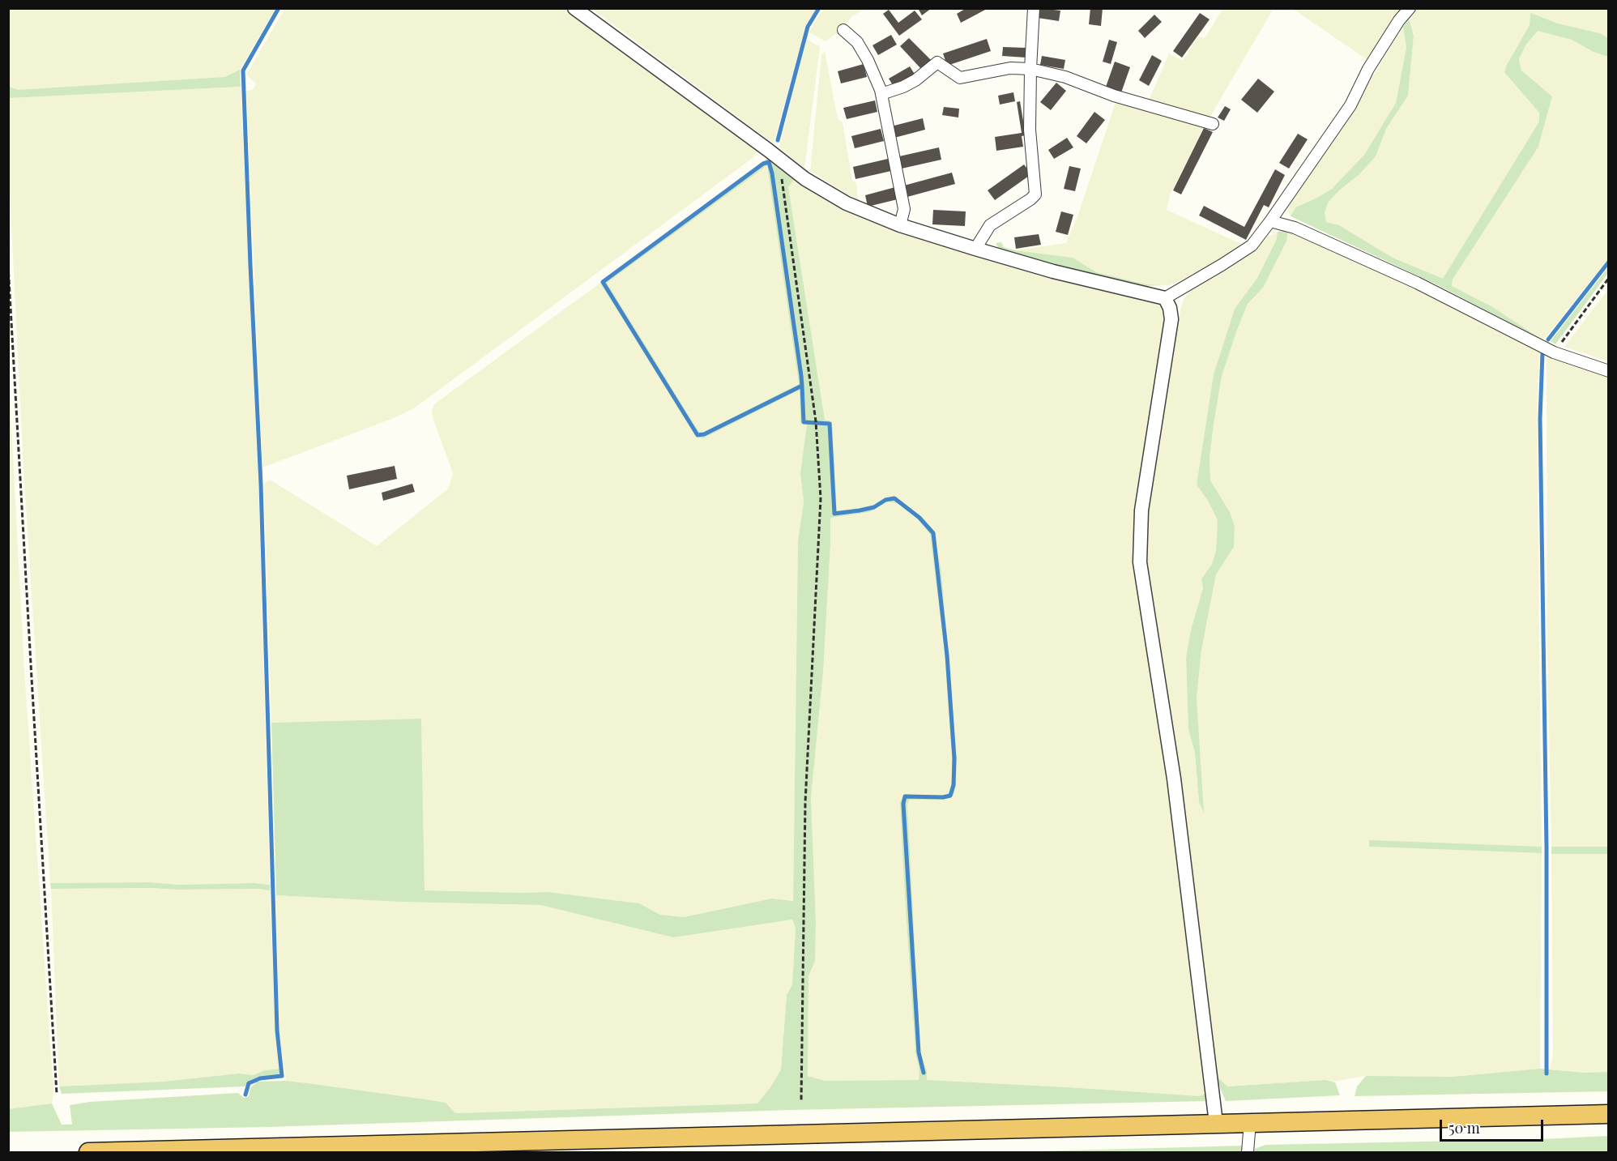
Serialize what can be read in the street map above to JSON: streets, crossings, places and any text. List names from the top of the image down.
{
  "scale_bar": "50 m"
}
